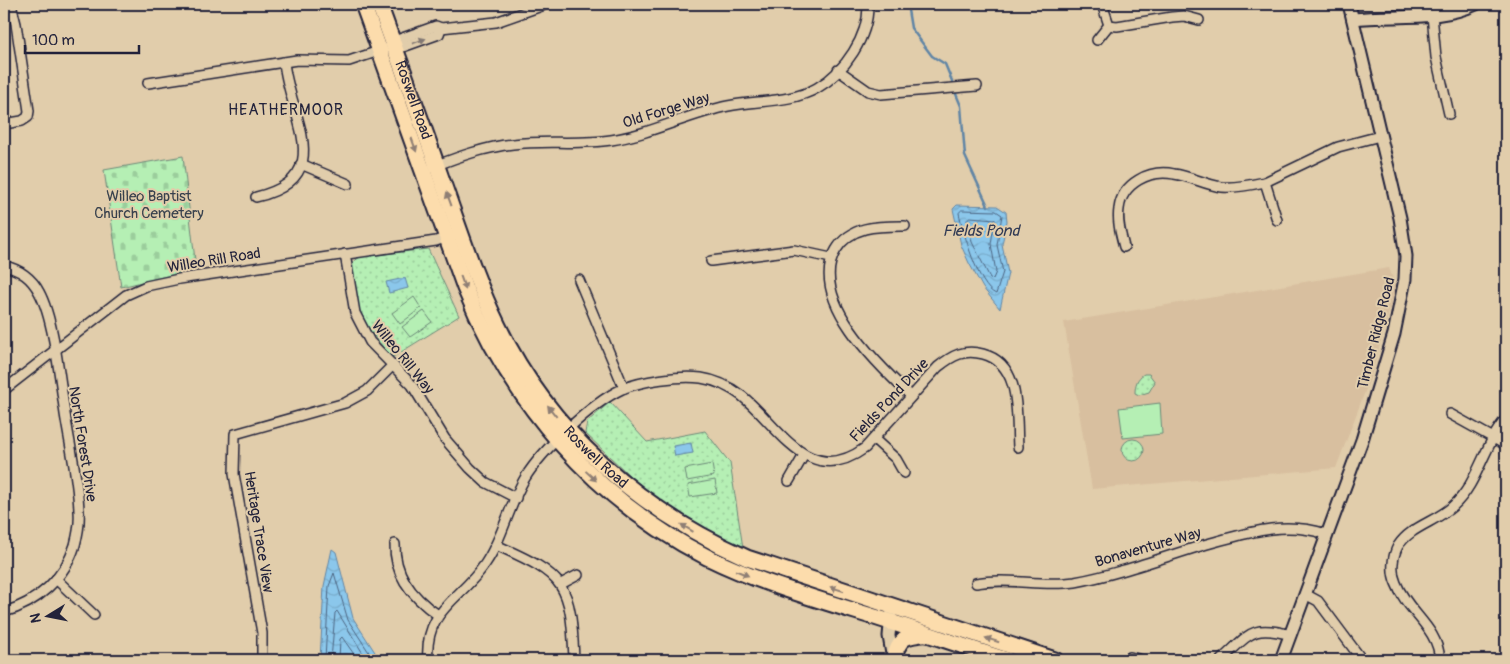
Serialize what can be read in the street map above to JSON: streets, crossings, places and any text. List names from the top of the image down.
{
  "streets": {
    "highway": ["Roswell Road"],
    "street": [
      "Old Forge Way",
      "Willeo Rill Road",
      "Timber Ridge Road",
      "Willeo Rill Way",
      "Fields Pond Drive",
      "North Forest Drive",
      "Heritage Trace View",
      "Bonaventure Way"
    ]
  },
  "crossings": [
    ["Roswell Road", "Old Forge Way"],
    ["Roswell Road", "Willeo Rill Road"],
    ["Roswell Road", "Fields Pond Drive"],
    ["Willeo Rill Road", "Willeo Rill Way"],
    ["Willeo Rill Road", "North Forest Drive"],
    ["Timber Ridge Road", "Bonaventure Way"],
    ["Willeo Rill Way", "Fields Pond Drive"],
    ["Willeo Rill Way", "Heritage Trace View"]
  ],
  "districts": ["HEATHERMOOR"],
  "water": ["Fields Pond"],
  "parks": ["Willeo Baptist Church Cemetery"],
  "scale_bar": "100 m",
  "north": "left"
}
